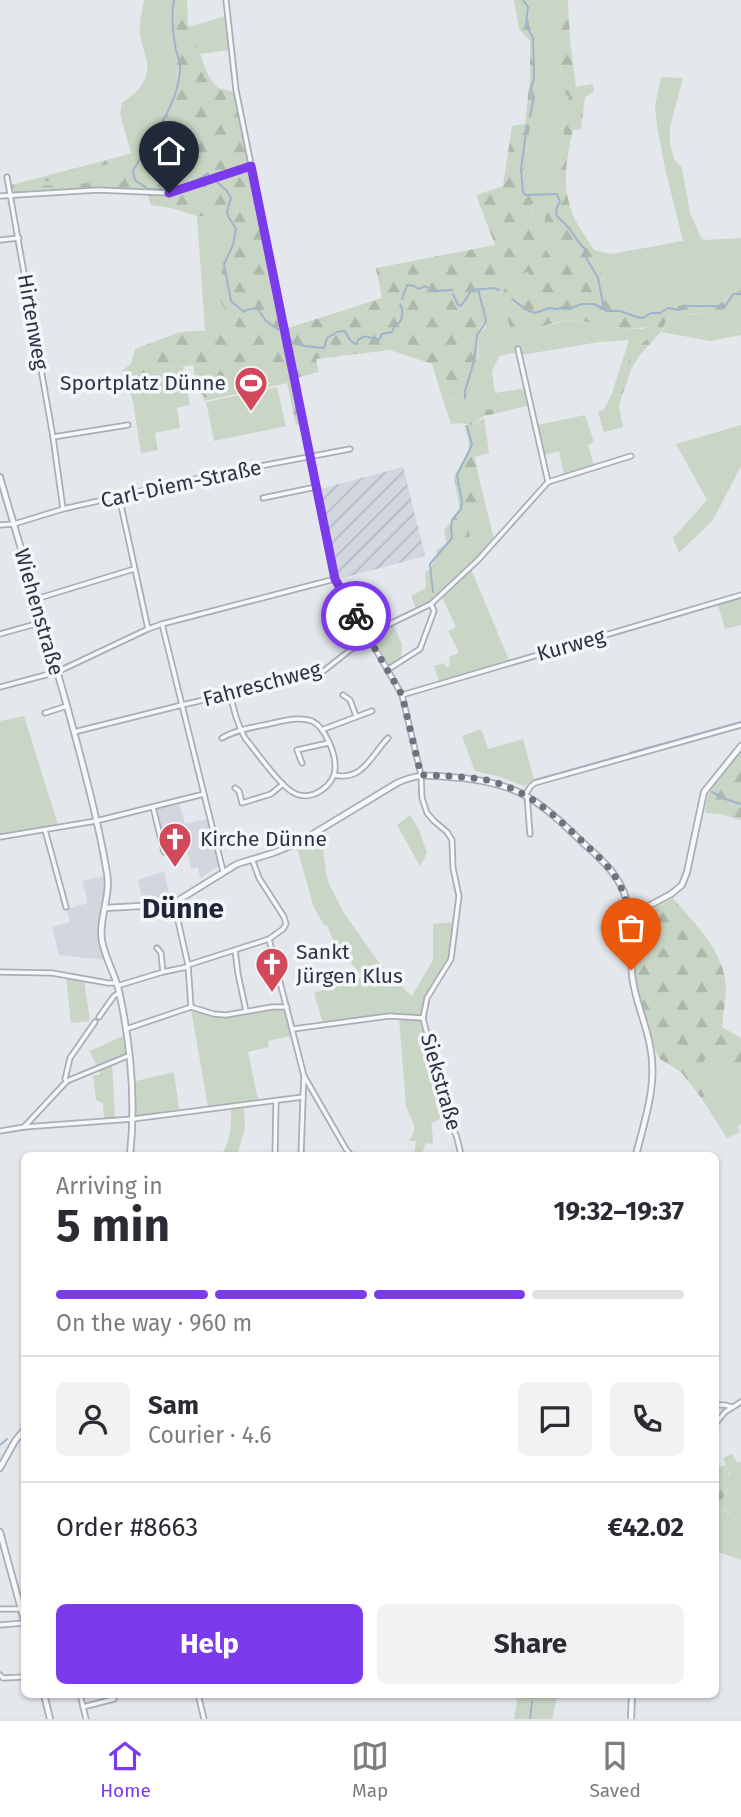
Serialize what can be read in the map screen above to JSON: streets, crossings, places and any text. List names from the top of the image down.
{
  "streets": {
    "street": [
      "Hirtenweg",
      "Carl-Diem-Straße",
      "Wiehenstraße",
      "Kurweg",
      "Fahreschweg",
      "Siekstraße"
    ]
  },
  "crossings": [
    ["Hirtenweg", "Carl-Diem-Straße"],
    ["Carl-Diem-Straße", "Wiehenstraße"],
    ["Carl-Diem-Straße", "Siekstraße"],
    ["Wiehenstraße", "Fahreschweg"],
    ["Kurweg", "Siekstraße"],
    ["Fahreschweg", "Siekstraße"]
  ],
  "districts": ["Dünne"],
  "places": {
    "sports": ["Sportplatz Dünne"],
    "church": ["Kirche Dünne", "Sankt Jürgen Klus"]
  },
  "page": {
    "heading": ["5 min", "Arriving in", "19:32–19:37"],
    "panel": [
      "Sam",
      "Courier · 4.6",
      "Order #8663",
      "€42.02"
    ],
    "bar": "On the way · 960 m",
    "buttons": ["Help", "Share"],
    "tabs": ["Home", "Map", "Saved"]
  }
}
